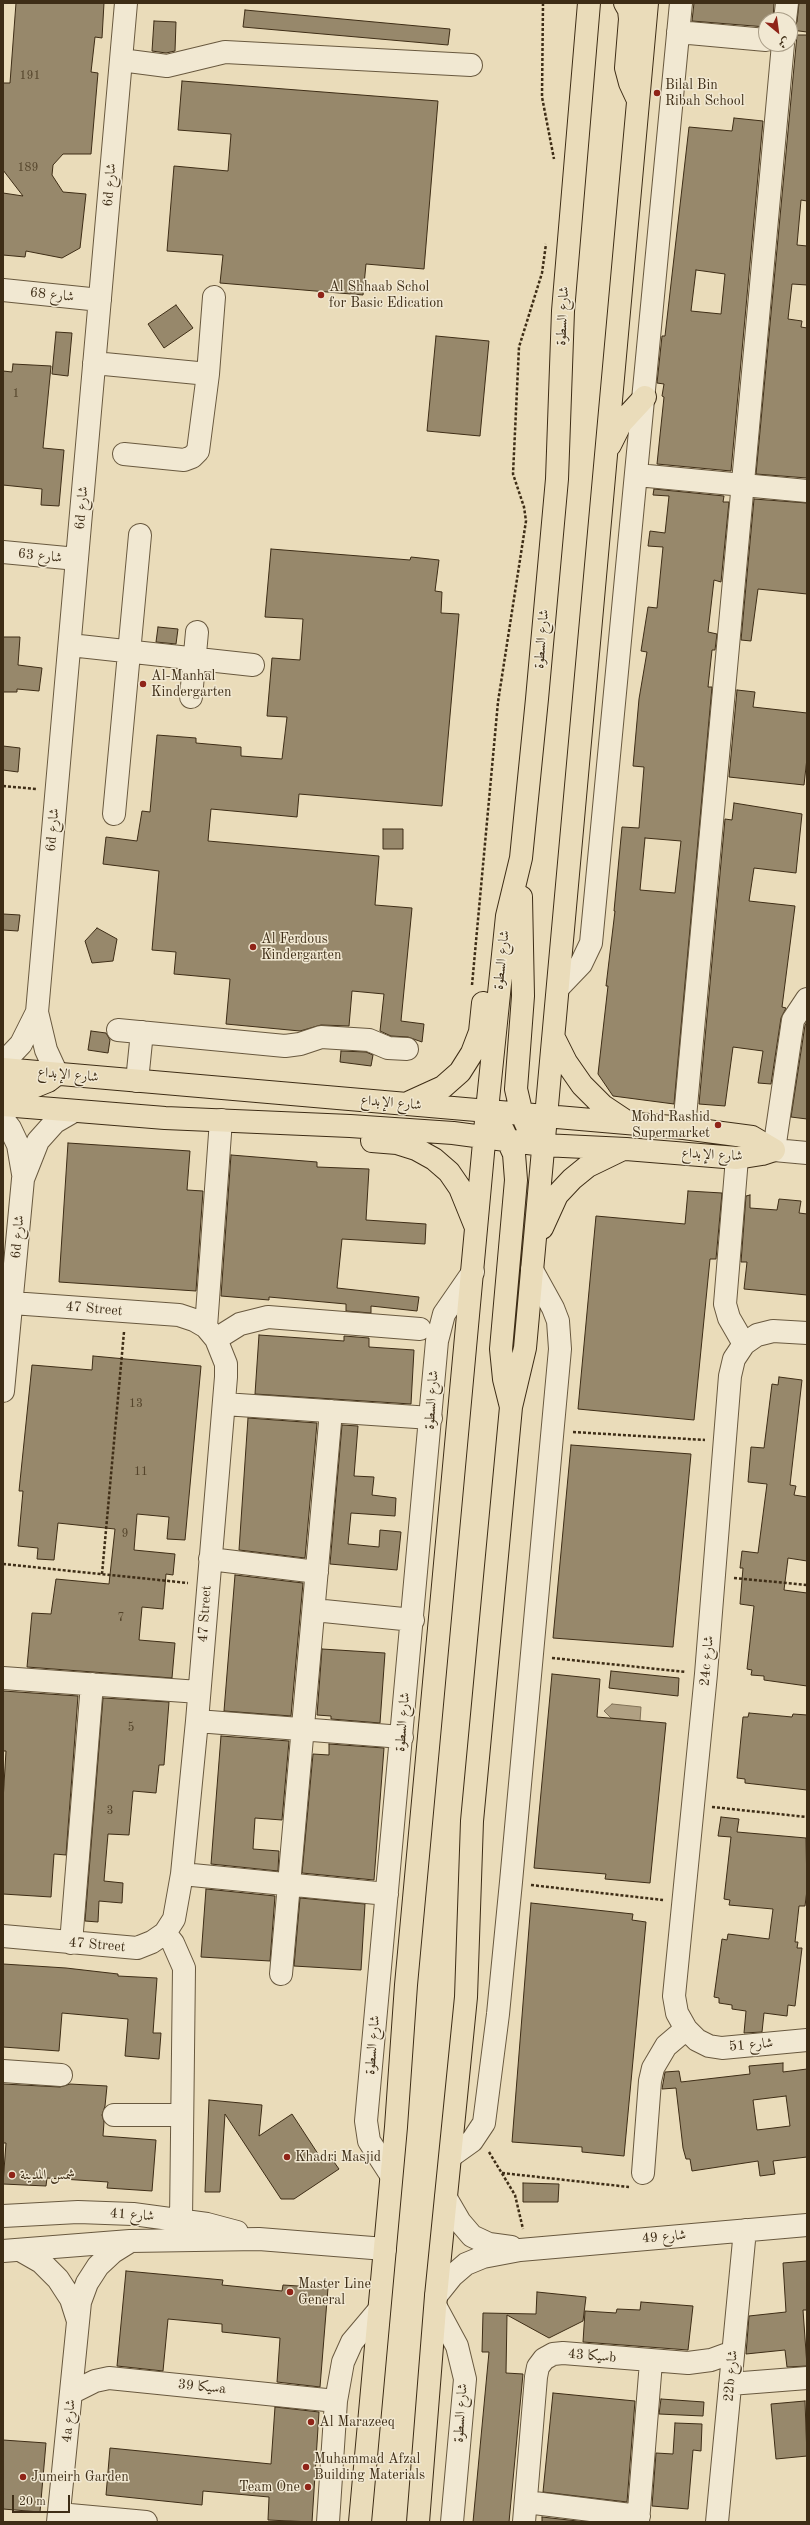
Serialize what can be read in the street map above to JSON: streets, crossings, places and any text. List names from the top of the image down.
{
  "streets": {
    "main road": ["شارع السطوة", "شارع الإبداع"],
    "street": [
      "6d شارع",
      "شارع 68",
      "شارع 63",
      "47 Street",
      "24c شارع",
      "شارع 51",
      "شارع 41",
      "شارع 49",
      "سيكا 43b",
      "22b شارع",
      "سيكا 39a",
      "4a شارع"
    ]
  },
  "crossings": [
    ["6d شارع", "شارع 68"],
    ["6d شارع", "شارع 63"],
    ["6d شارع", "شارع الإبداع"],
    ["6d شارع", "47 Street"],
    ["شارع السطوة", "شارع الإبداع"],
    ["شارع السطوة", "شارع 41"],
    ["شارع السطوة", "شارع 49"],
    ["شارع السطوة", "سيكا 39a"],
    ["24c شارع", "شارع 51"],
    ["شارع 41", "4a شارع"],
    ["شارع 49", "22b شارع"],
    ["سيكا 43b", "22b شارع"],
    ["سيكا 39a", "4a شارع"]
  ],
  "places": [
    "Bilal Bin Ribah School",
    "Al Shhaab Schol for Basic Edication",
    "Al-Manhal Kindergarten",
    "Al Ferdous Kindergarten",
    "Mohd Rashid Supermarket",
    "Khadri Masjid",
    "شمس المدينة",
    "Master Line General",
    "Al Marazeeq",
    "Muhammad Afzal Building Materials",
    "Jumeirh Garden",
    "Team One"
  ],
  "house_numbers": [
    "191",
    "189",
    "1",
    "13",
    "11",
    "9",
    "7",
    "5",
    "3"
  ],
  "scale_bar": "20 m",
  "north": "bottom right"
}
